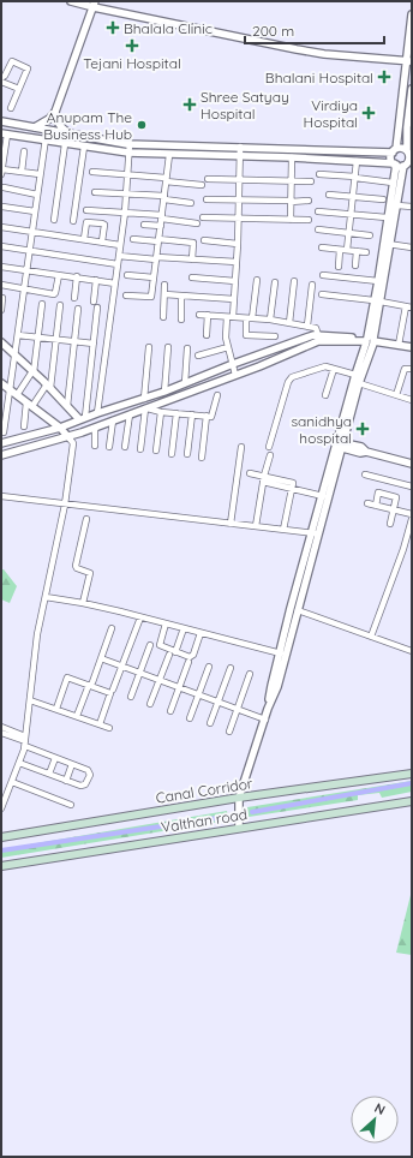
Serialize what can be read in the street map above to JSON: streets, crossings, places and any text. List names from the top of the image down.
{
  "streets": {
    "main road": ["Canal Corridor", "Valthan road"]
  },
  "places": {
    "health": [
      "Bhalala Clinic",
      "Tejani Hospital",
      "Bhalani Hospital",
      "Shree Satyay Hospital",
      "Virdiya Hospital",
      "sanidhya hospital"
    ],
    "other": ["Anupam The Business Hub"]
  },
  "scale_bar": "200 m",
  "north": "top right"
}
